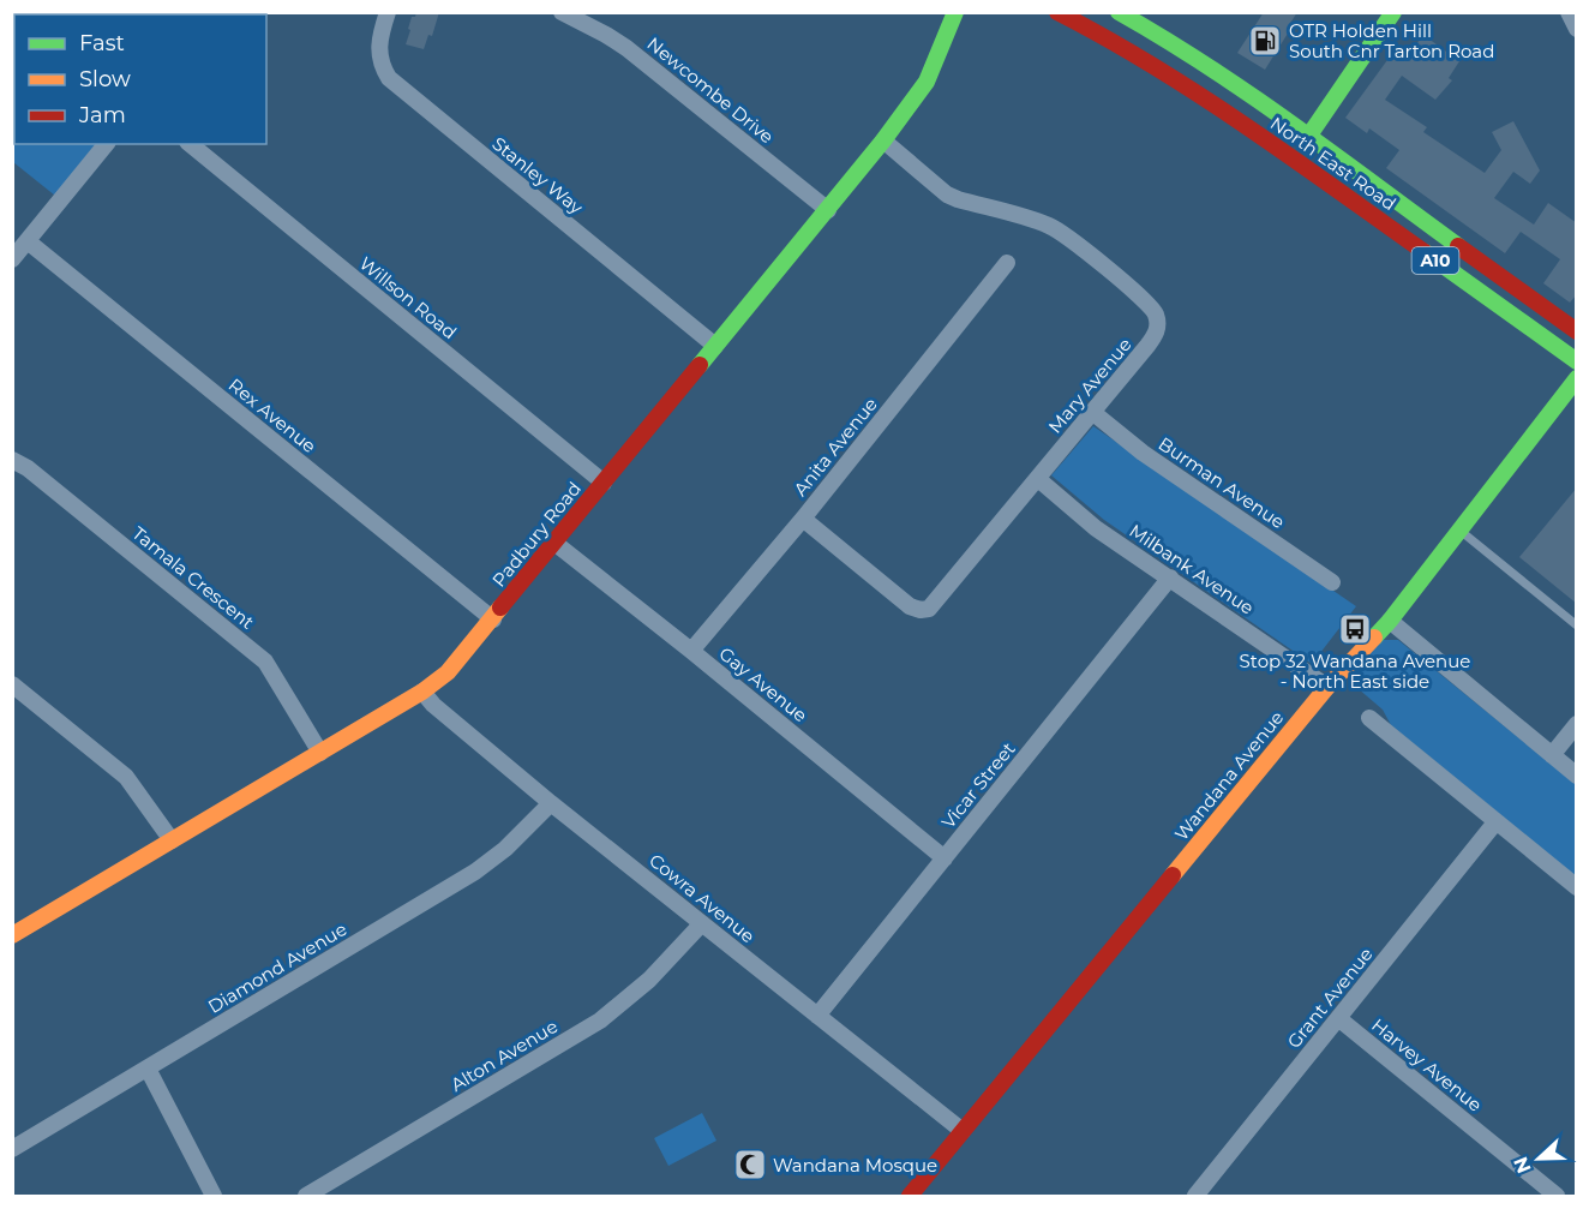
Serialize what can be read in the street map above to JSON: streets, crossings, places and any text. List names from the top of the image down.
{
  "streets": {
    "main road": [
      "North East Road",
      "A10",
      "Padbury Road",
      "Wandana Avenue"
    ],
    "street": [
      "Newcombe Drive",
      "Stanley Way",
      "Willson Road",
      "Mary Avenue",
      "Rex Avenue",
      "Anita Avenue",
      "Burman Avenue",
      "Milbank Avenue",
      "Tamala Crescent",
      "Gay Avenue",
      "Vicar Street",
      "Cowra Avenue",
      "Diamond Avenue",
      "Grant Avenue",
      "Alton Avenue",
      "Harvey Avenue"
    ]
  },
  "crossings": [
    ["Newcombe Drive", "Padbury Road"],
    ["Stanley Way", "Padbury Road"],
    ["Willson Road", "Padbury Road"],
    ["Mary Avenue", "Anita Avenue"],
    ["Mary Avenue", "Burman Avenue"],
    ["Mary Avenue", "Padbury Road"],
    ["Mary Avenue", "Milbank Avenue"],
    ["Rex Avenue", "Padbury Road"],
    ["Anita Avenue", "Gay Avenue"],
    ["Padbury Road", "Tamala Crescent"],
    ["Padbury Road", "Gay Avenue"],
    ["Padbury Road", "Cowra Avenue"],
    ["Milbank Avenue", "Wandana Avenue"],
    ["Milbank Avenue", "Vicar Street"],
    ["Gay Avenue", "Vicar Street"],
    ["Wandana Avenue", "Cowra Avenue"],
    ["Vicar Street", "Cowra Avenue"],
    ["Cowra Avenue", "Diamond Avenue"],
    ["Cowra Avenue", "Alton Avenue"],
    ["Grant Avenue", "Harvey Avenue"]
  ],
  "places": {
    "fuel station": ["OTR Holden Hill South Cnr Tarton Road"],
    "bus stop": ["Stop 32 Wandana Avenue - North East side"],
    "mosque": ["Wandana Mosque"]
  },
  "legend": ["Fast", "Slow", "Jam"],
  "north": "left"
}
